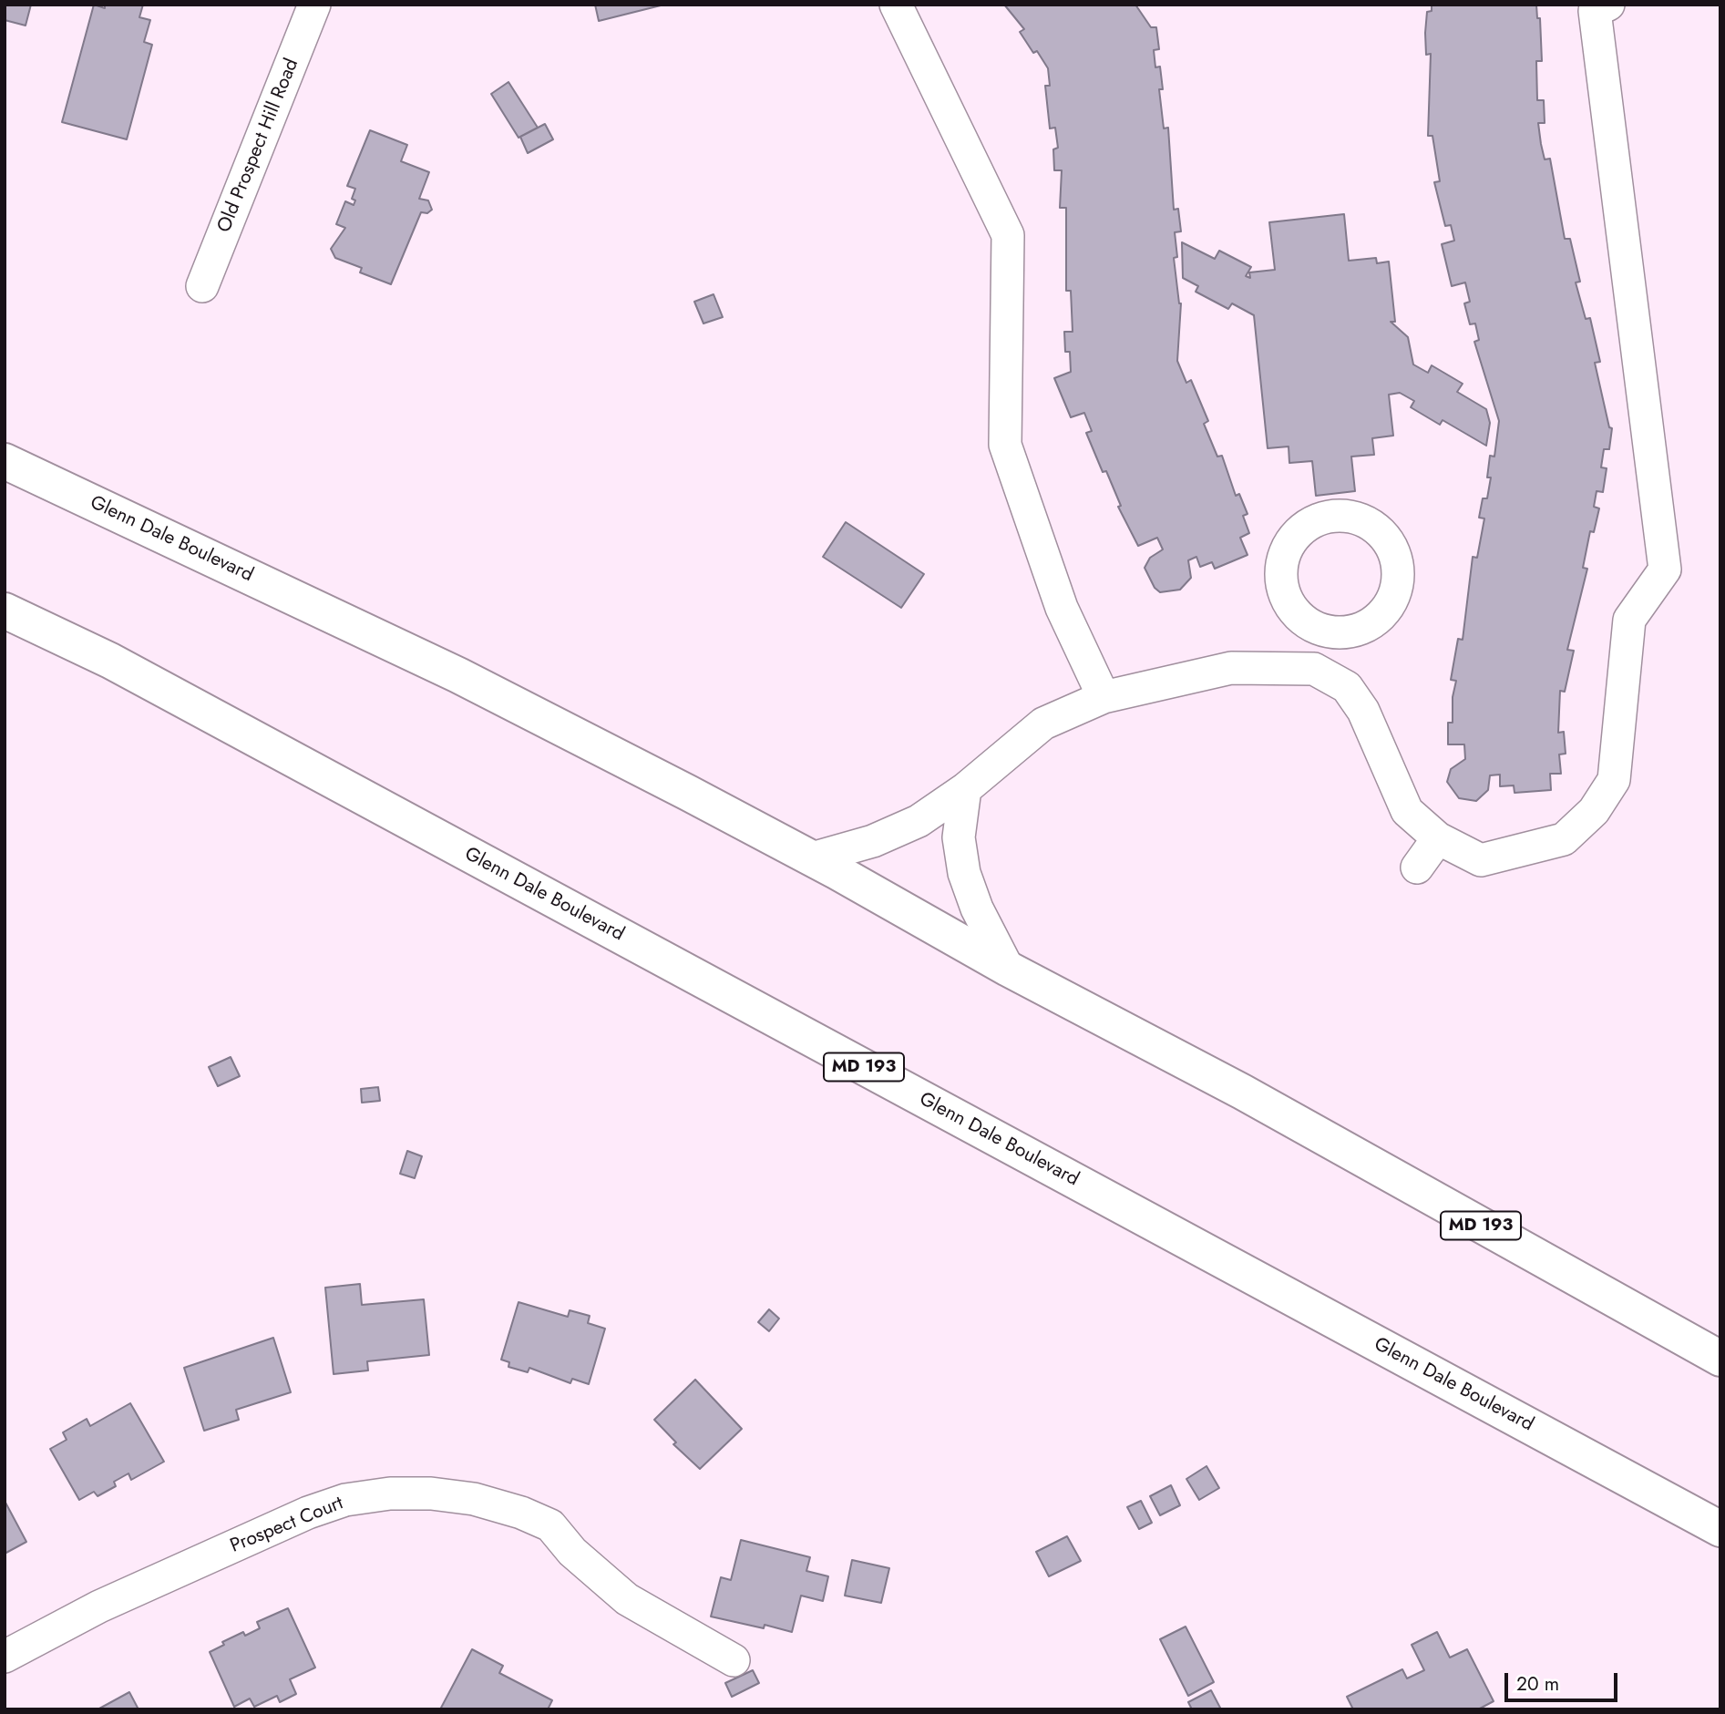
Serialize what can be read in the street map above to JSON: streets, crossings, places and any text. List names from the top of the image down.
{
  "streets": {
    "main road": ["Glenn Dale Boulevard", "MD 193"],
    "street": ["Old Prospect Hill Road", "Prospect Court"]
  },
  "scale_bar": "20 m"
}
